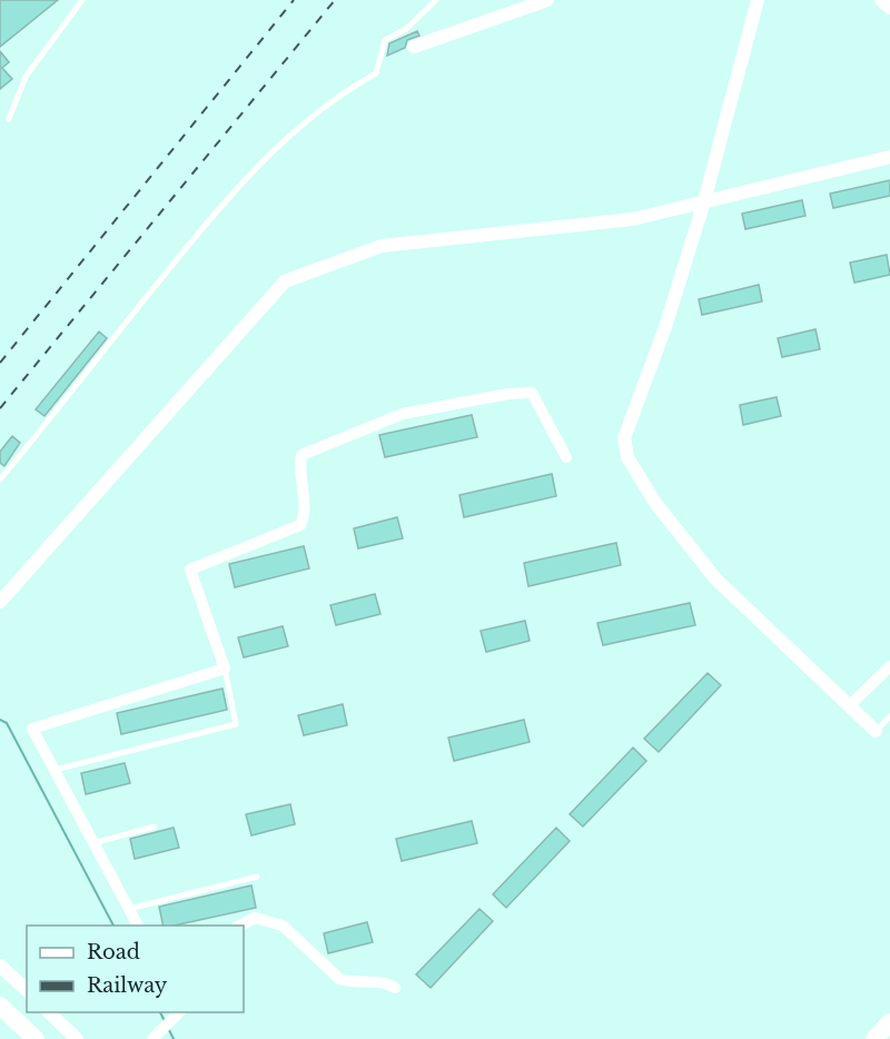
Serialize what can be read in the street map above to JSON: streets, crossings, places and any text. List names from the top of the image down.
{
  "legend": ["Road", "Railway"]
}
